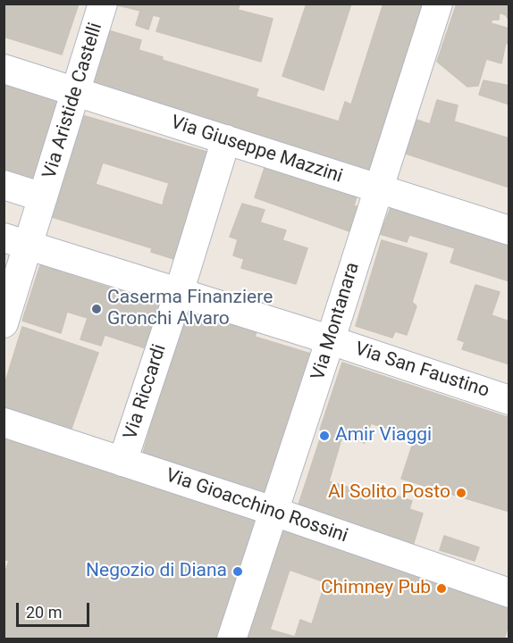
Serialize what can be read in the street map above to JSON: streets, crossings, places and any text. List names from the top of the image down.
{
  "streets": {
    "street": [
      "Via Aristide Castelli",
      "Via Giuseppe Mazzini",
      "Via Montanara",
      "Via San Faustino",
      "Via Riccardi",
      "Via Gioacchino Rossini"
    ]
  },
  "crossings": [
    ["Via Aristide Castelli", "Via Giuseppe Mazzini"],
    ["Via Aristide Castelli", "Via San Faustino"],
    ["Via Giuseppe Mazzini", "Via Montanara"],
    ["Via Giuseppe Mazzini", "Via Riccardi"],
    ["Via Montanara", "Via San Faustino"],
    ["Via Montanara", "Via Gioacchino Rossini"],
    ["Via San Faustino", "Via Riccardi"],
    ["Via Riccardi", "Via Gioacchino Rossini"]
  ],
  "places": [
    "Caserma Finanziere Gronchi Alvaro",
    "Amir Viaggi",
    "Al Solito Posto",
    "Negozio di Diana",
    "Chimney Pub"
  ],
  "scale_bar": "20 m"
}
